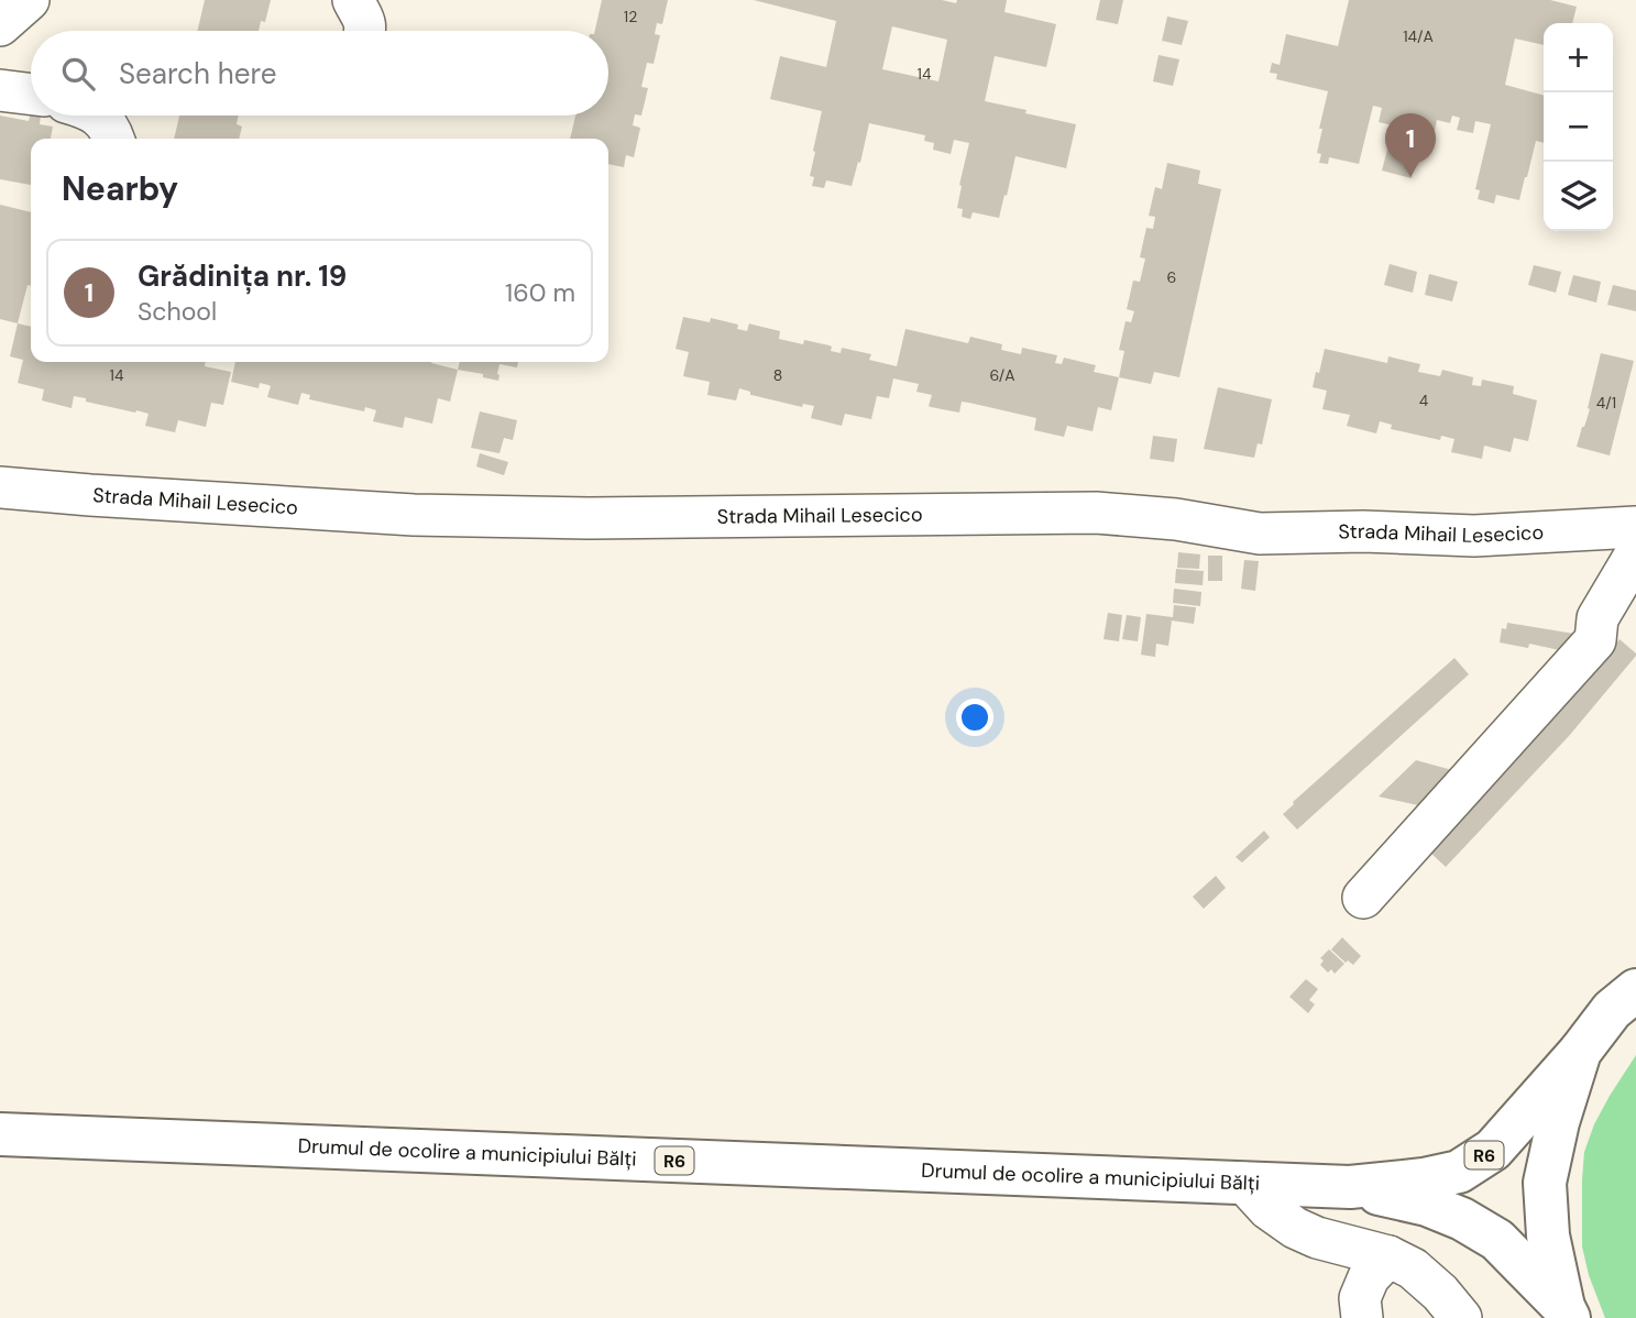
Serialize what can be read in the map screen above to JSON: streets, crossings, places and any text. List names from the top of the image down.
{
  "streets": {
    "highway": ["Drumul de ocolire a municipiului Bălți", "R6"],
    "street": ["Strada Mihail Lesecico"]
  },
  "house_numbers": [
    "12",
    "14/A",
    "14",
    "6",
    "14",
    "8",
    "6/A",
    "4",
    "4/1"
  ],
  "page": {
    "map_buttons": ["+", "−"],
    "search": "Search here",
    "pins": "1",
    "heading": "Nearby",
    "list": [
      {
        "mark": "1",
        "name": "Grădinița nr. 19",
        "note": "School",
        "value": "160 m"
      }
    ]
  }
}
